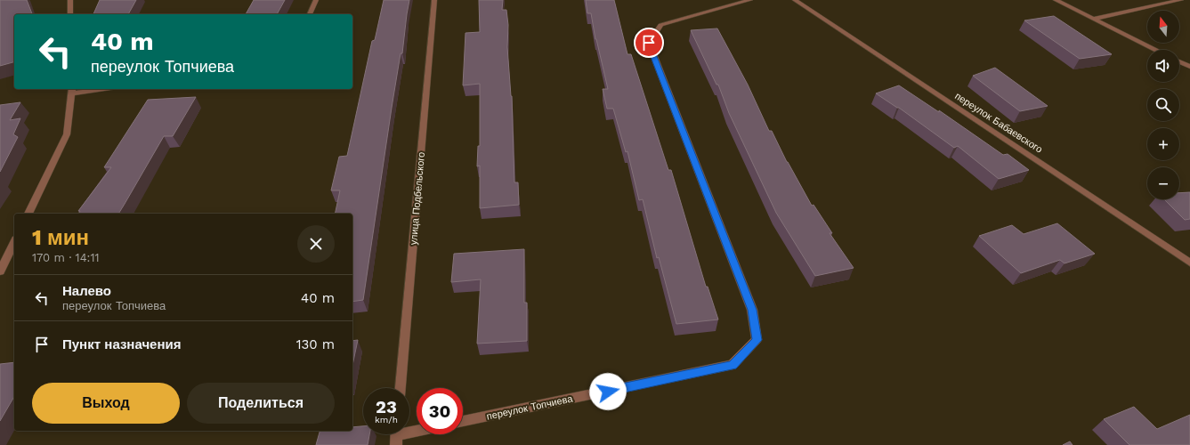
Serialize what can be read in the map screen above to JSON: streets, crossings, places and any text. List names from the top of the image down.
{
  "streets": {
    "street": ["переулок Бабаевского", "улица Подбельского", "переулок Топчиева"]
  },
  "north": "top",
  "page": {
    "map_buttons": ["+", "−"],
    "turn": ["40 m", "переулок Топчиева"],
    "heading": ["1 мин", "170 m · 14:11"],
    "list": [
      {
        "name": "Налево",
        "note": "переулок Топчиева",
        "value": "40 m"
      },
      {
        "name": "Пункт назначения",
        "value": "130 m"
      }
    ],
    "buttons": ["Выход", "Поделиться"],
    "speed": "23 km/h",
    "limit": "30"
  }
}
